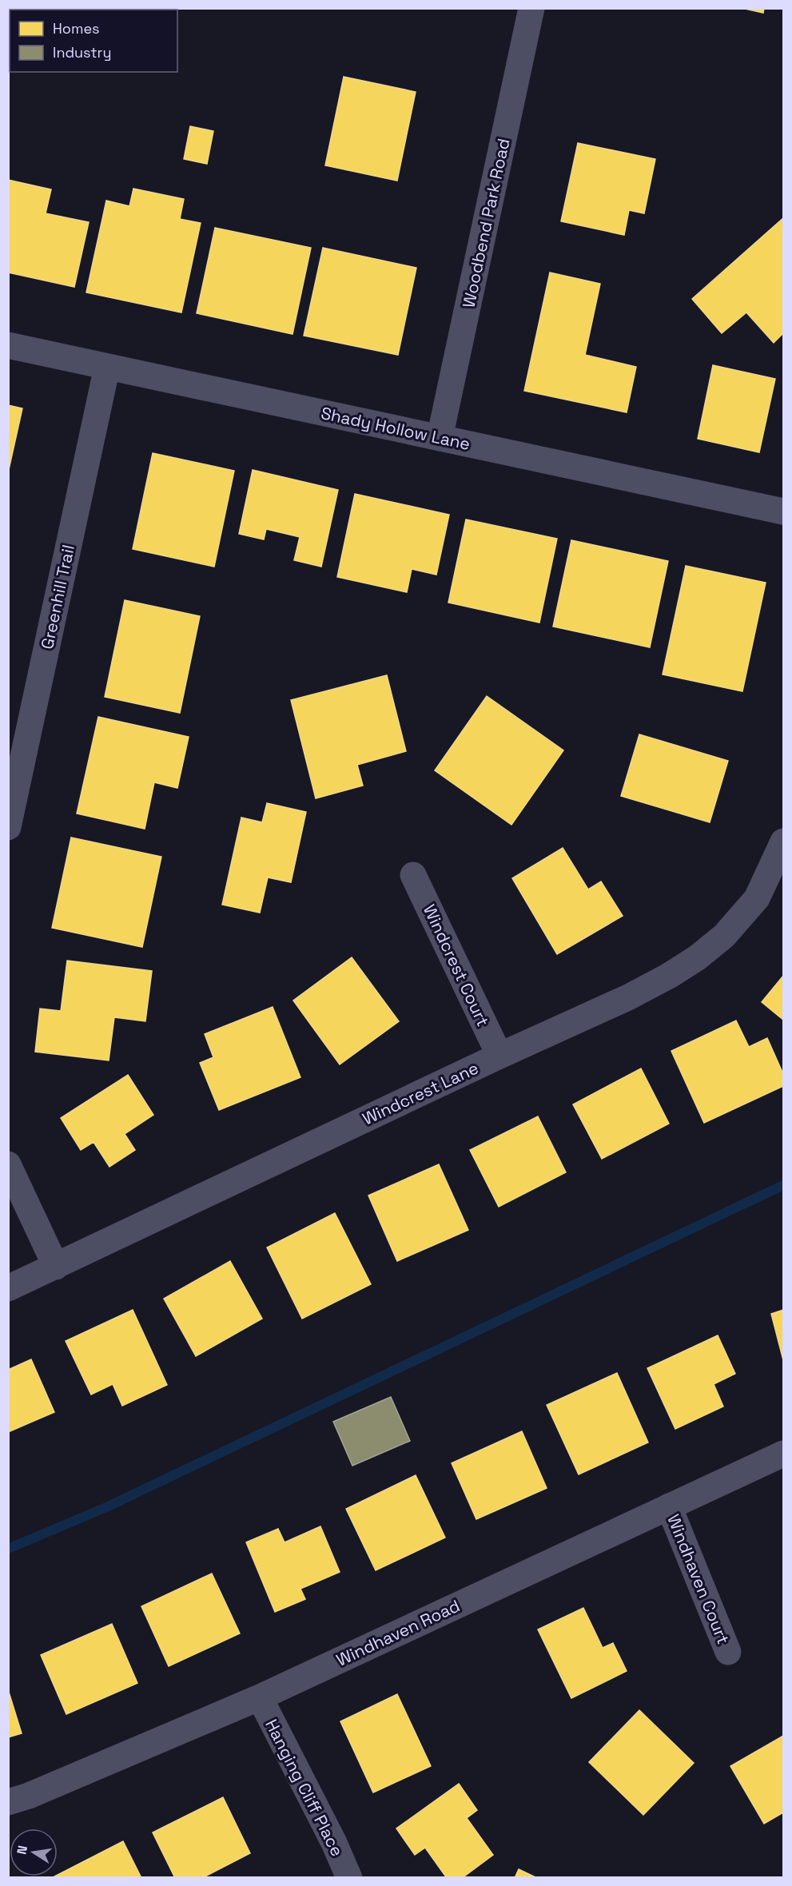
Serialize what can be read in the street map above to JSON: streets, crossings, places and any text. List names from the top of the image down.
{
  "streets": {
    "street": [
      "Woodbend Park Road",
      "Shady Hollow Lane",
      "Greenhill Trail",
      "Windcrest Court",
      "Windcrest Lane",
      "Windhaven Court",
      "Windhaven Road",
      "Hanging Cliff Place"
    ]
  },
  "crossings": [
    ["Woodbend Park Road", "Shady Hollow Lane"],
    ["Shady Hollow Lane", "Greenhill Trail"],
    ["Windcrest Court", "Windcrest Lane"],
    ["Windhaven Court", "Windhaven Road"],
    ["Windhaven Road", "Hanging Cliff Place"]
  ],
  "legend": ["Homes", "Industry"],
  "north": "left"
}
